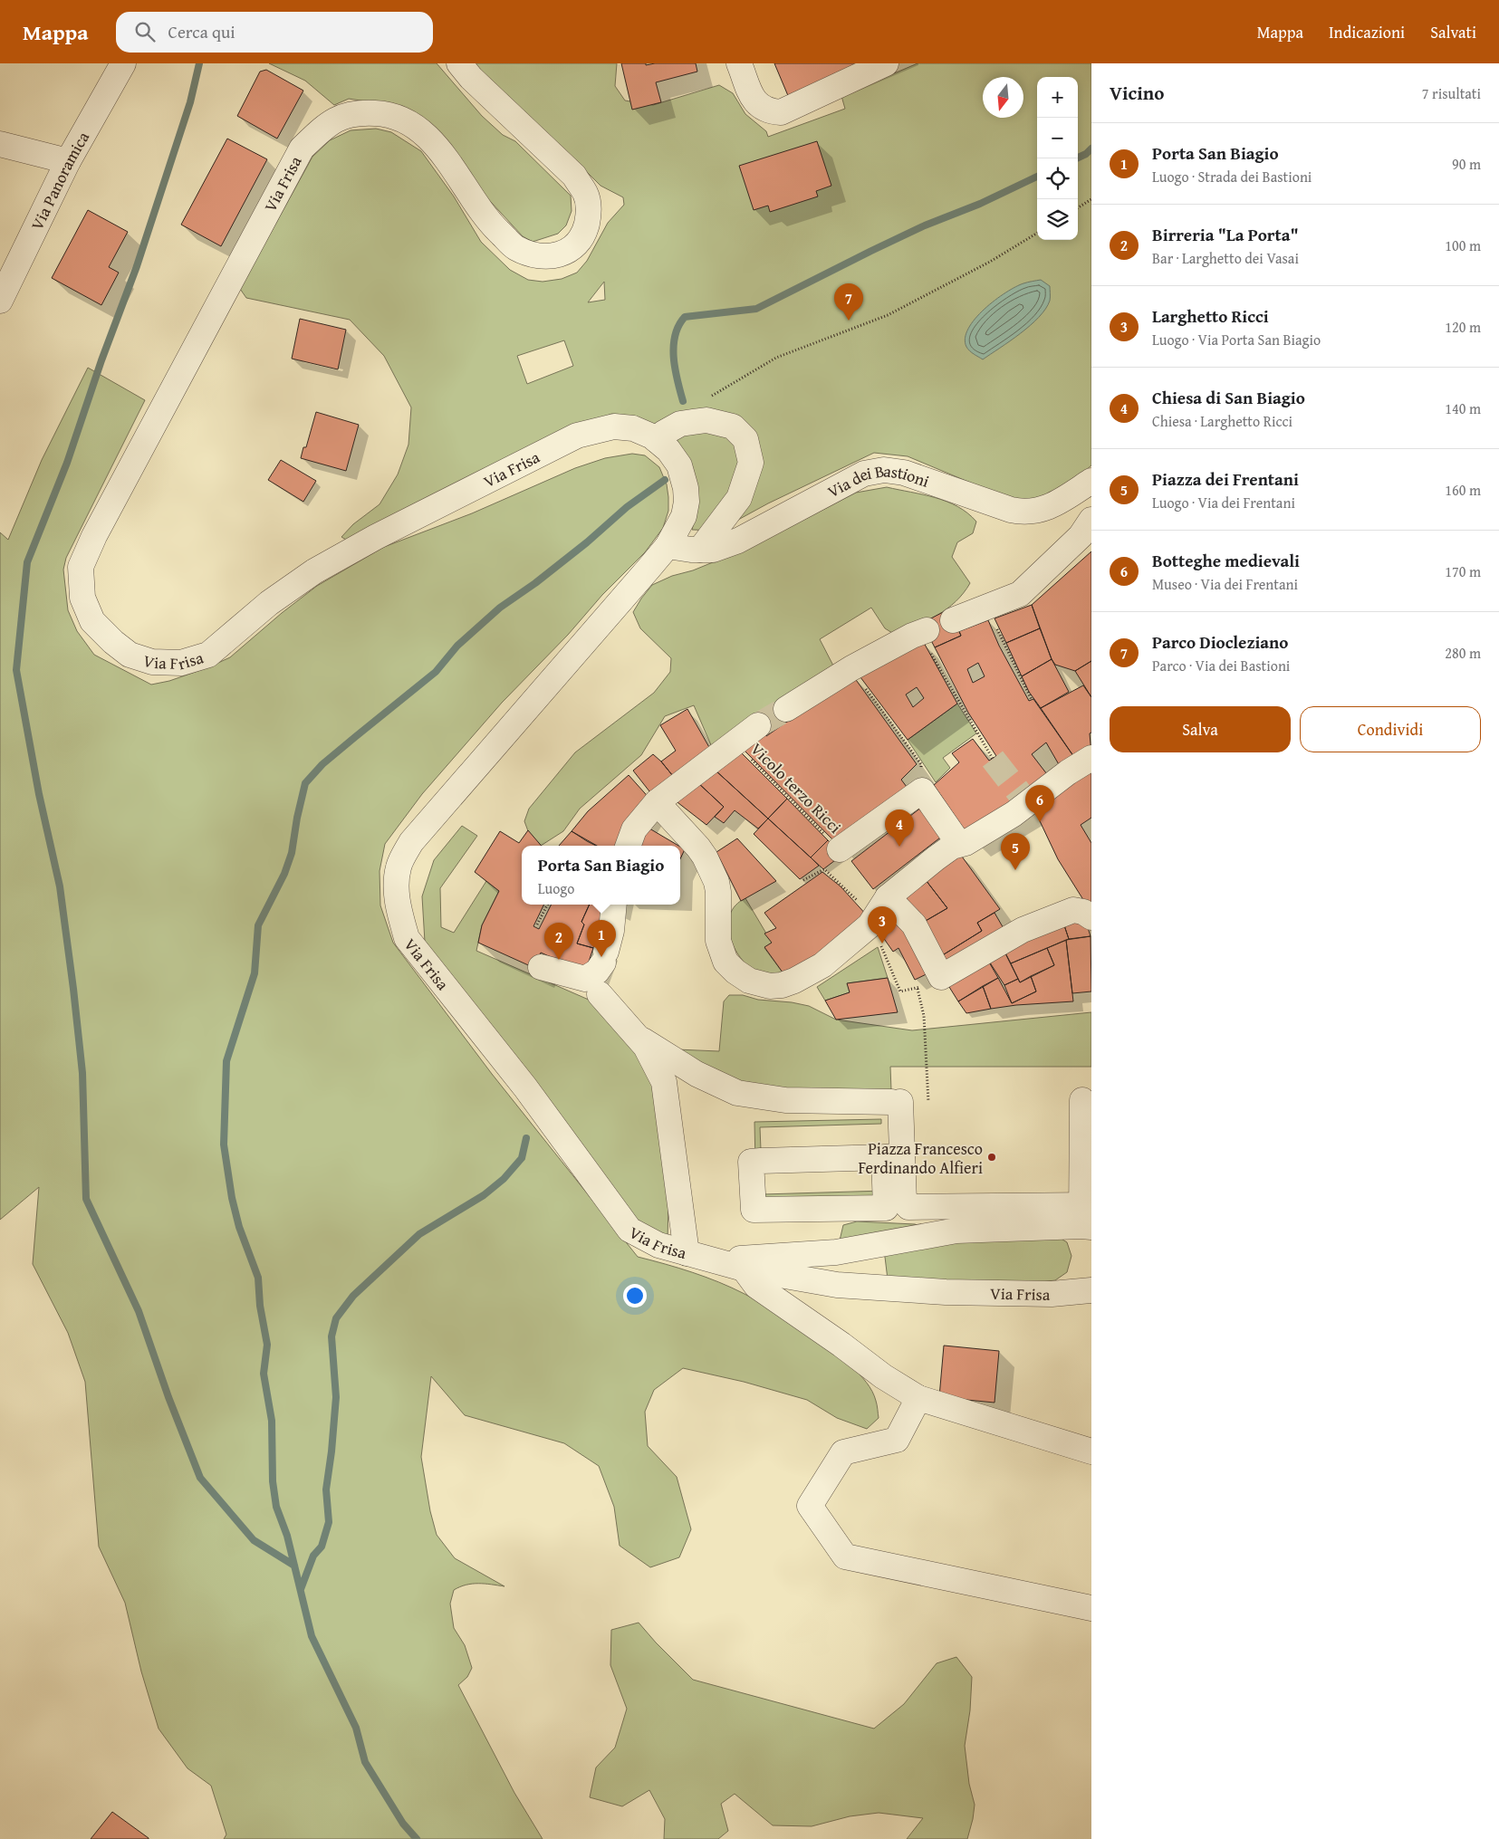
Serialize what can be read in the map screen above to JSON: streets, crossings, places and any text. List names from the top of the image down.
{
  "streets": {
    "street": ["Via Panoramica", "Via Frisa", "Via dei Bastioni"],
    "path": ["Vicolo terzo Ricci"]
  },
  "crossings": [
    ["Via Frisa", "Via dei Bastioni"]
  ],
  "places": ["Piazza Francesco Ferdinando Alfieri"],
  "north": "bottom",
  "page": {
    "header": "Mappa",
    "search": "Cerca qui",
    "nav": ["Mappa", "Indicazioni", "Salvati"],
    "heading": ["Vicino", "7 risultati"],
    "map_buttons": ["+", "−"],
    "list": [
      {
        "mark": "1",
        "name": "Porta San Biagio",
        "note": "Luogo · Strada dei Bastioni",
        "value": "90 m"
      },
      {
        "mark": "2",
        "name": "Birreria \"La Porta\"",
        "note": "Bar · Larghetto dei Vasai",
        "value": "100 m"
      },
      {
        "mark": "3",
        "name": "Larghetto Ricci",
        "note": "Luogo · Via Porta San Biagio",
        "value": "120 m"
      },
      {
        "mark": "4",
        "name": "Chiesa di San Biagio",
        "note": "Chiesa · Larghetto Ricci",
        "value": "140 m"
      },
      {
        "mark": "5",
        "name": "Piazza dei Frentani",
        "note": "Luogo · Via dei Frentani",
        "value": "160 m"
      },
      {
        "mark": "6",
        "name": "Botteghe medievali",
        "note": "Museo · Via dei Frentani",
        "value": "170 m"
      },
      {
        "mark": "7",
        "name": "Parco Diocleziano",
        "note": "Parco · Via dei Bastioni",
        "value": "280 m"
      }
    ],
    "pins": [
      "7",
      "6",
      "4",
      "5",
      "3",
      "1",
      "2"
    ],
    "buttons": ["Salva", "Condividi"],
    "popup": ["Porta San Biagio", "Luogo"]
  }
}
